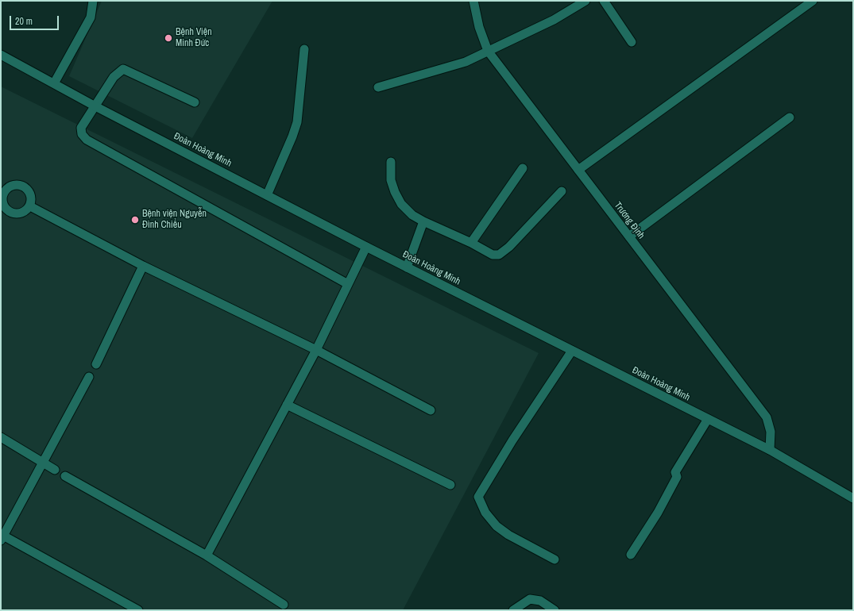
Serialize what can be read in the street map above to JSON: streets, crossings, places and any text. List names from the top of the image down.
{
  "streets": {
    "street": ["Đoàn Hoàng Minh", "Trương Định"]
  },
  "crossings": [
    ["Đoàn Hoàng Minh", "Trương Định"]
  ],
  "places": ["Bệnh Viện Minh Đức", "Bệnh viện Nguyễn Đình Chiểu"],
  "scale_bar": "20 m"
}
